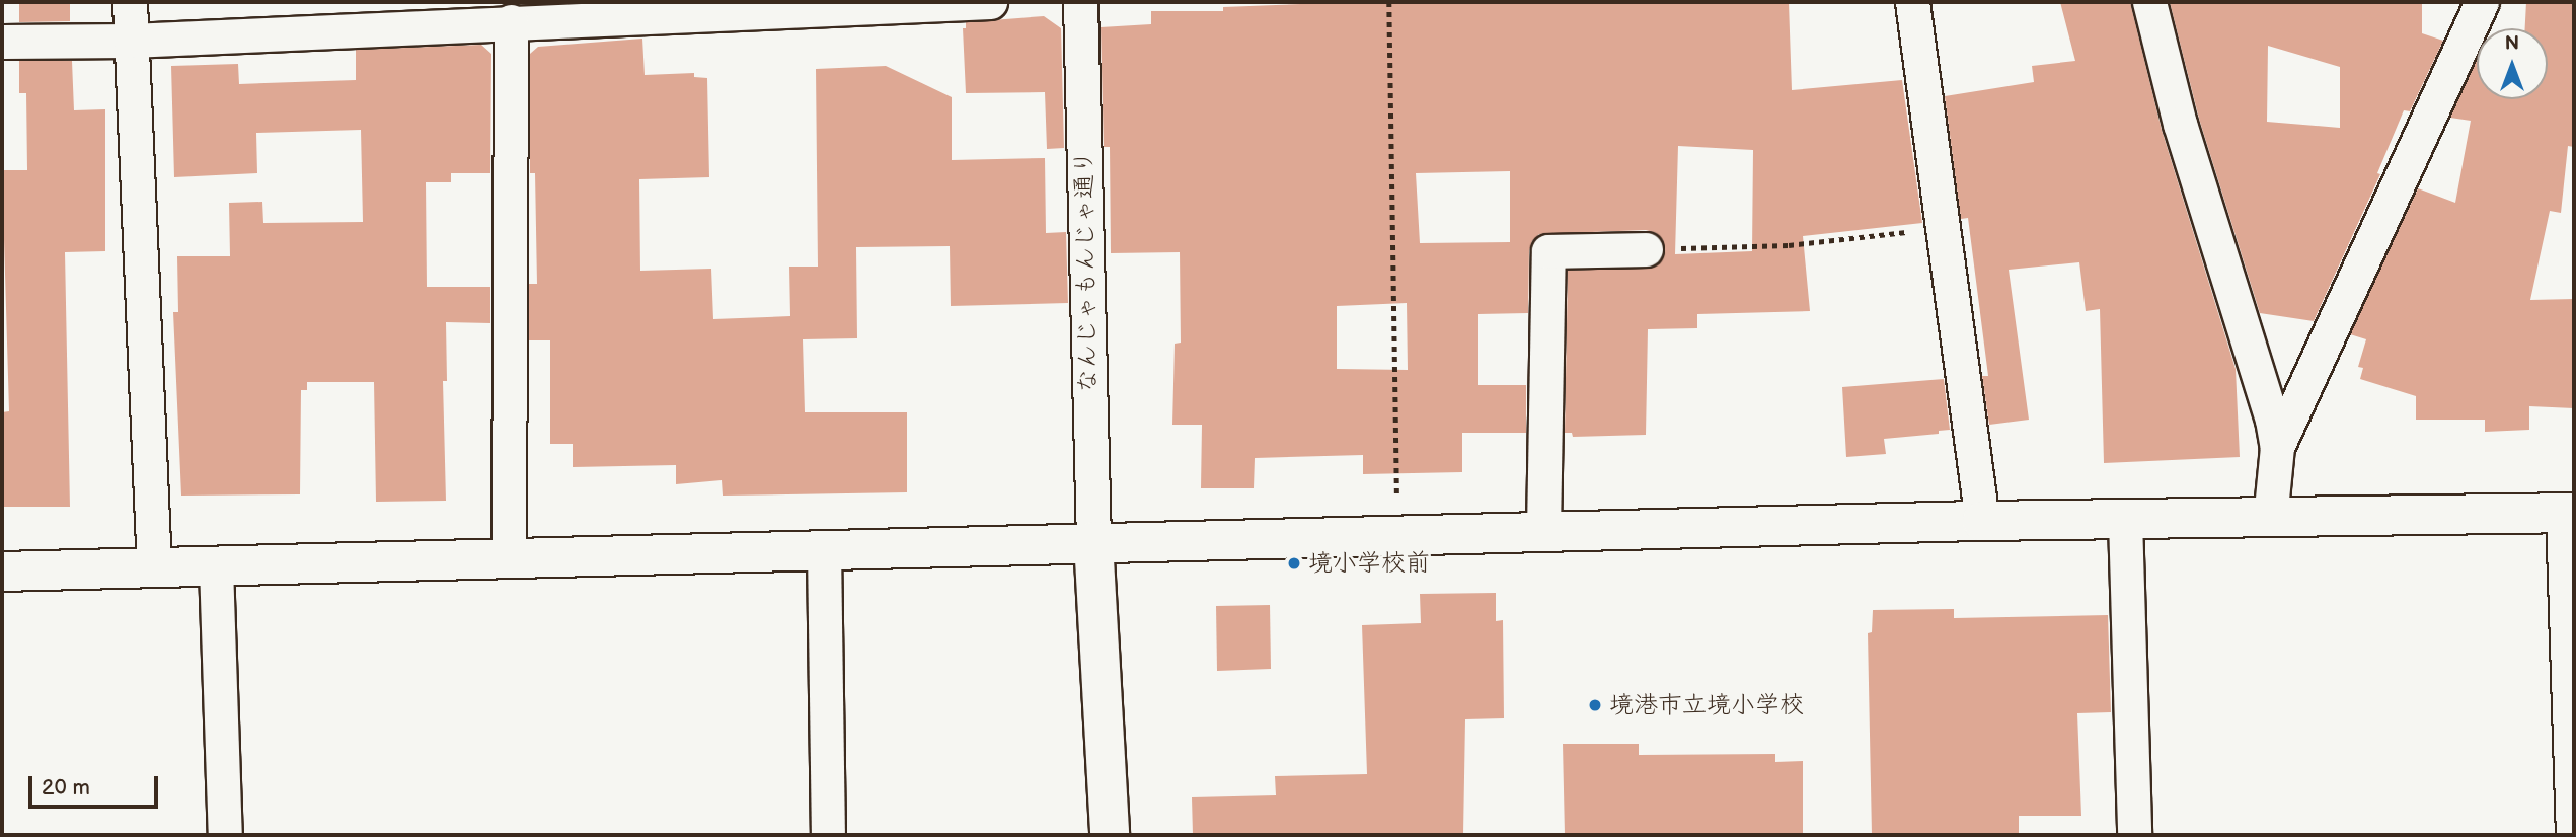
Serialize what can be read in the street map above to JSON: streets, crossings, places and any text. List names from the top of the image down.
{
  "streets": {
    "street": ["なんじゃもんじゃ通り"]
  },
  "places": ["境小学校前", "境港市立境小学校"],
  "scale_bar": "20 m",
  "north": "top"
}
